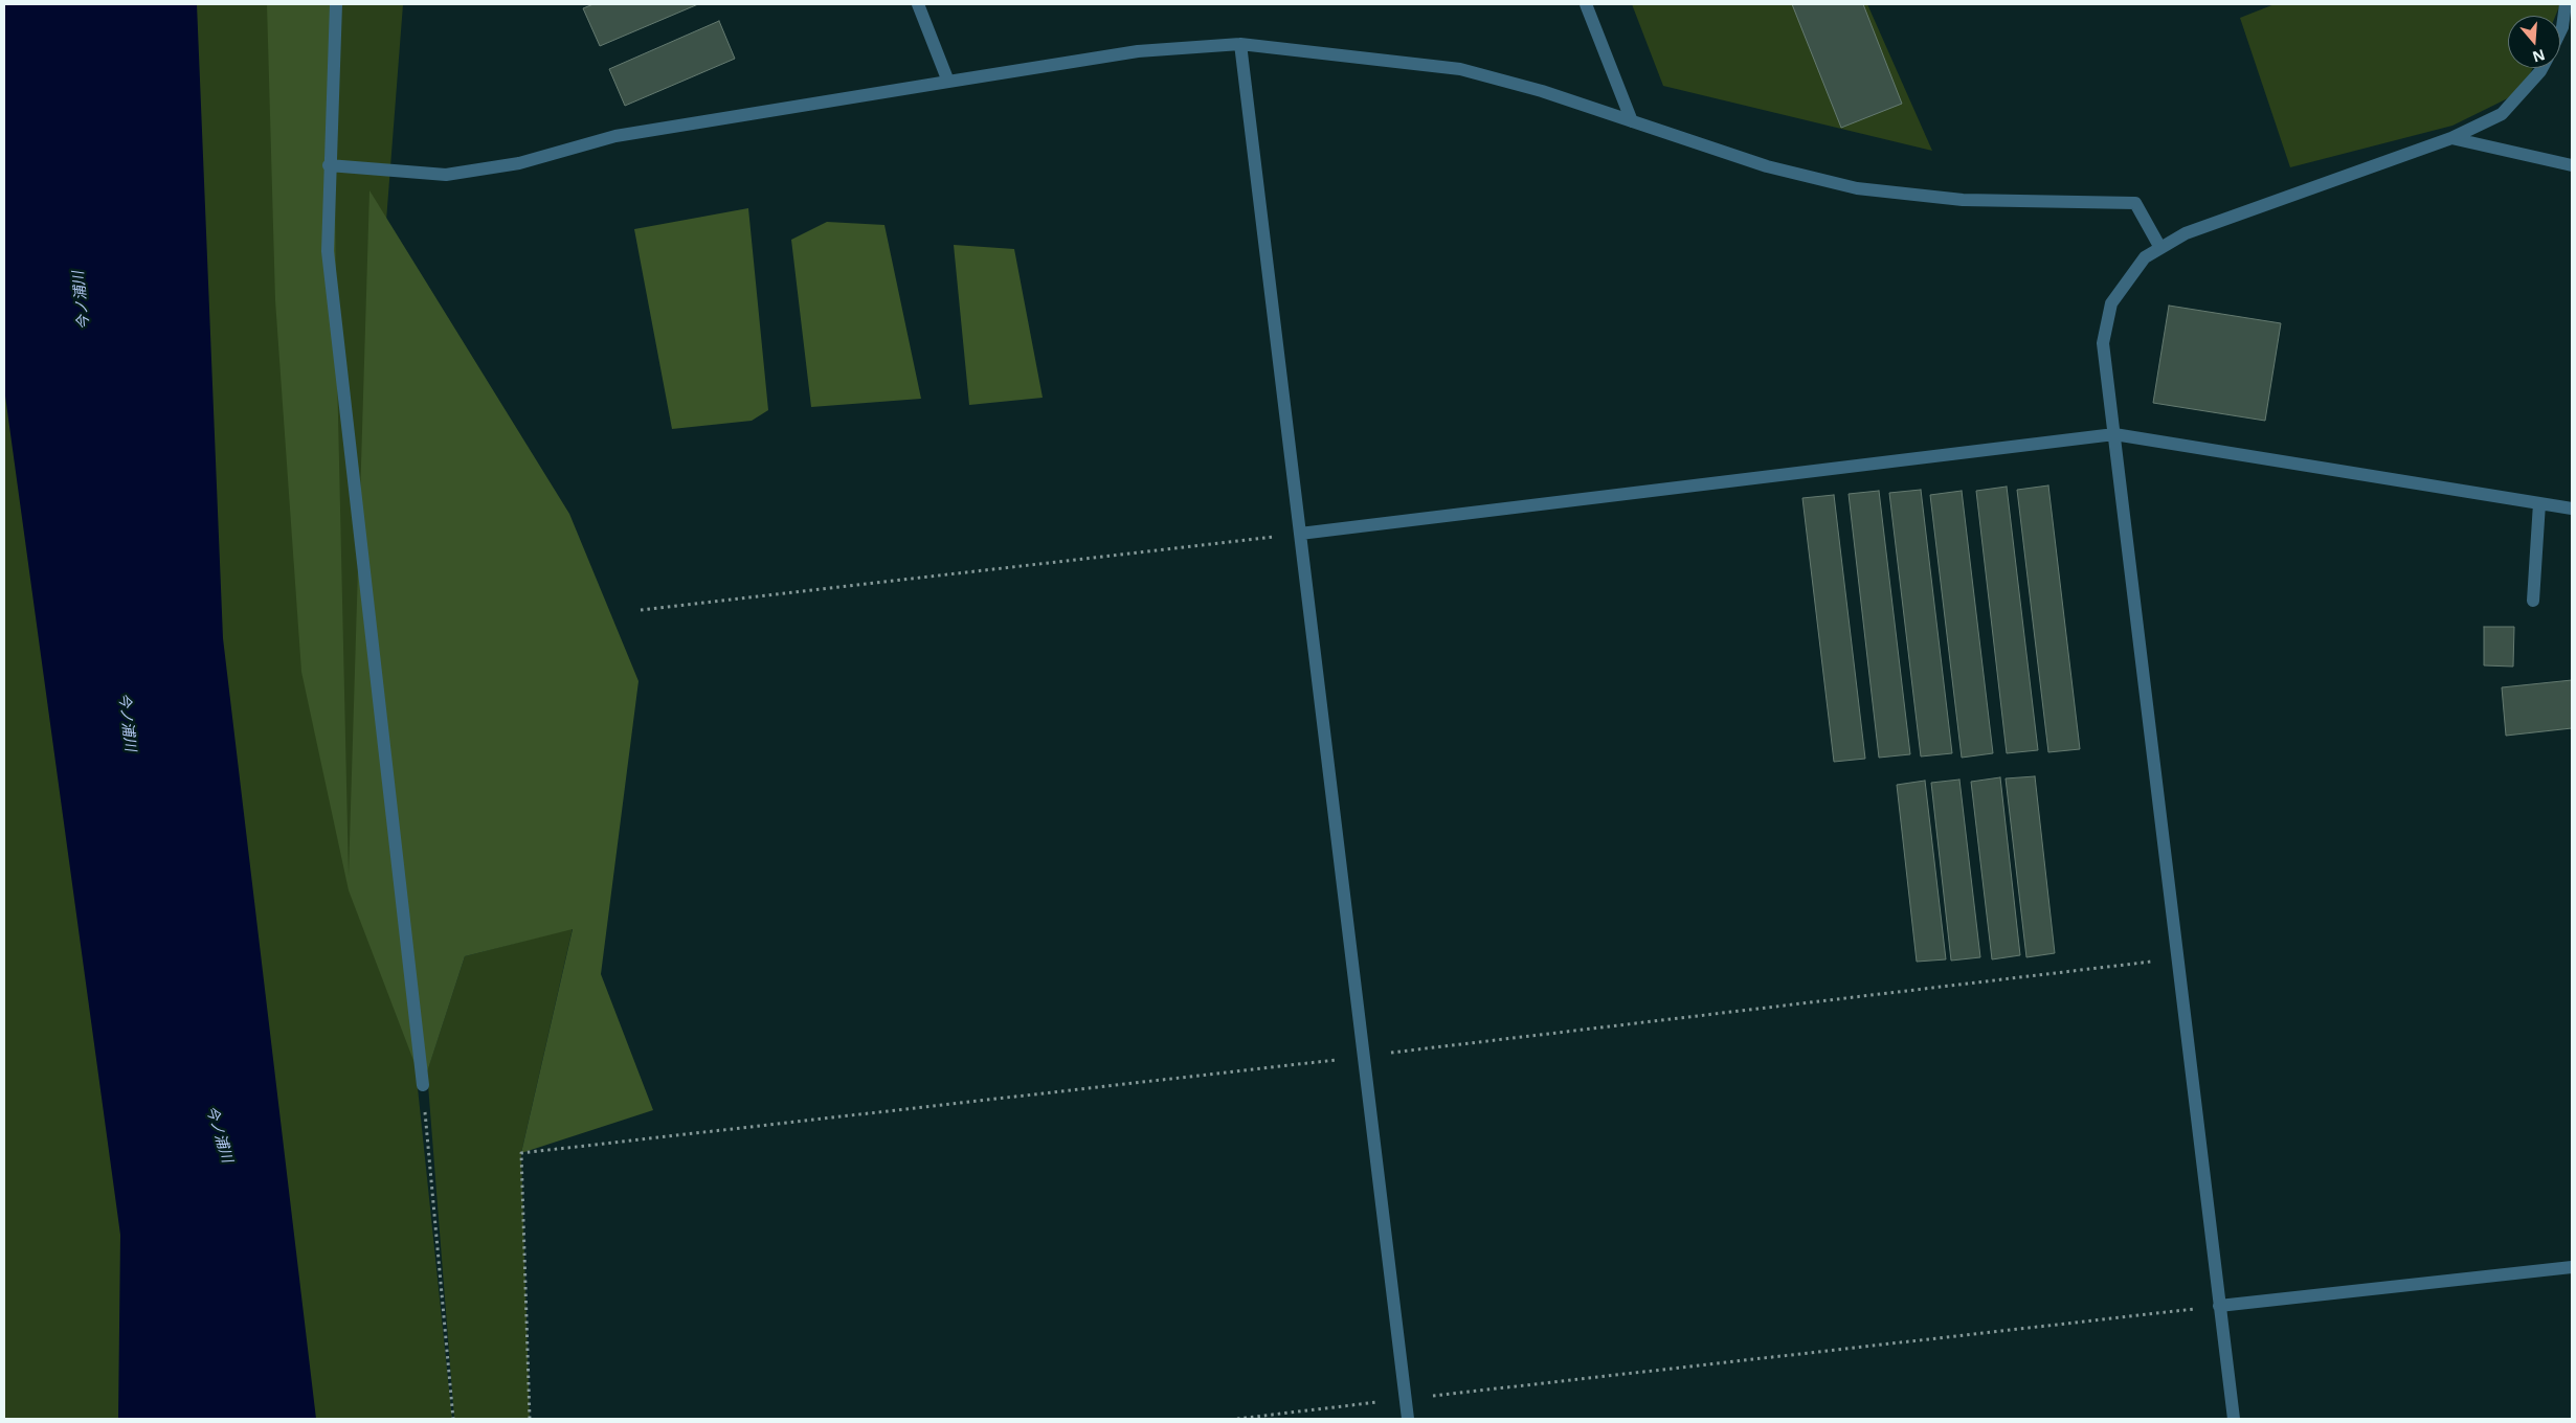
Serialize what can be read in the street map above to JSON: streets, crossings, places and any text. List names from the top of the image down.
{
  "water": ["今ノ浦川"],
  "north": "bottom"
}
